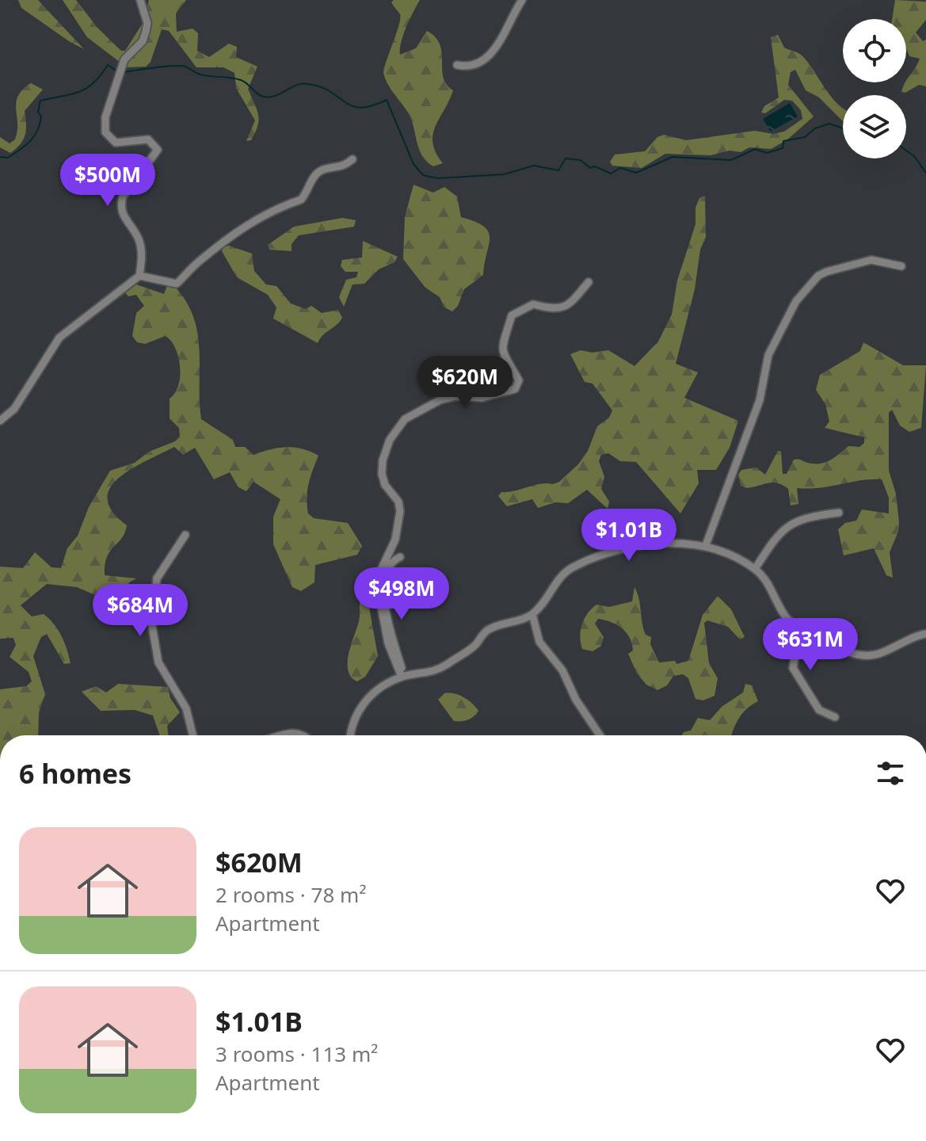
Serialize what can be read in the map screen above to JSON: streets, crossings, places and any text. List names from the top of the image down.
{
  "page": {
    "price": [
      "$500M",
      "$620M",
      "$1.01B",
      "$498M",
      "$684M",
      "$631M"
    ],
    "heading": "6 homes",
    "list": [
      {
        "name": "$620M",
        "note": "2 rooms · 78 m² · Apartment"
      },
      {
        "name": "$1.01B",
        "note": "3 rooms · 113 m² · Apartment"
      }
    ]
  }
}
